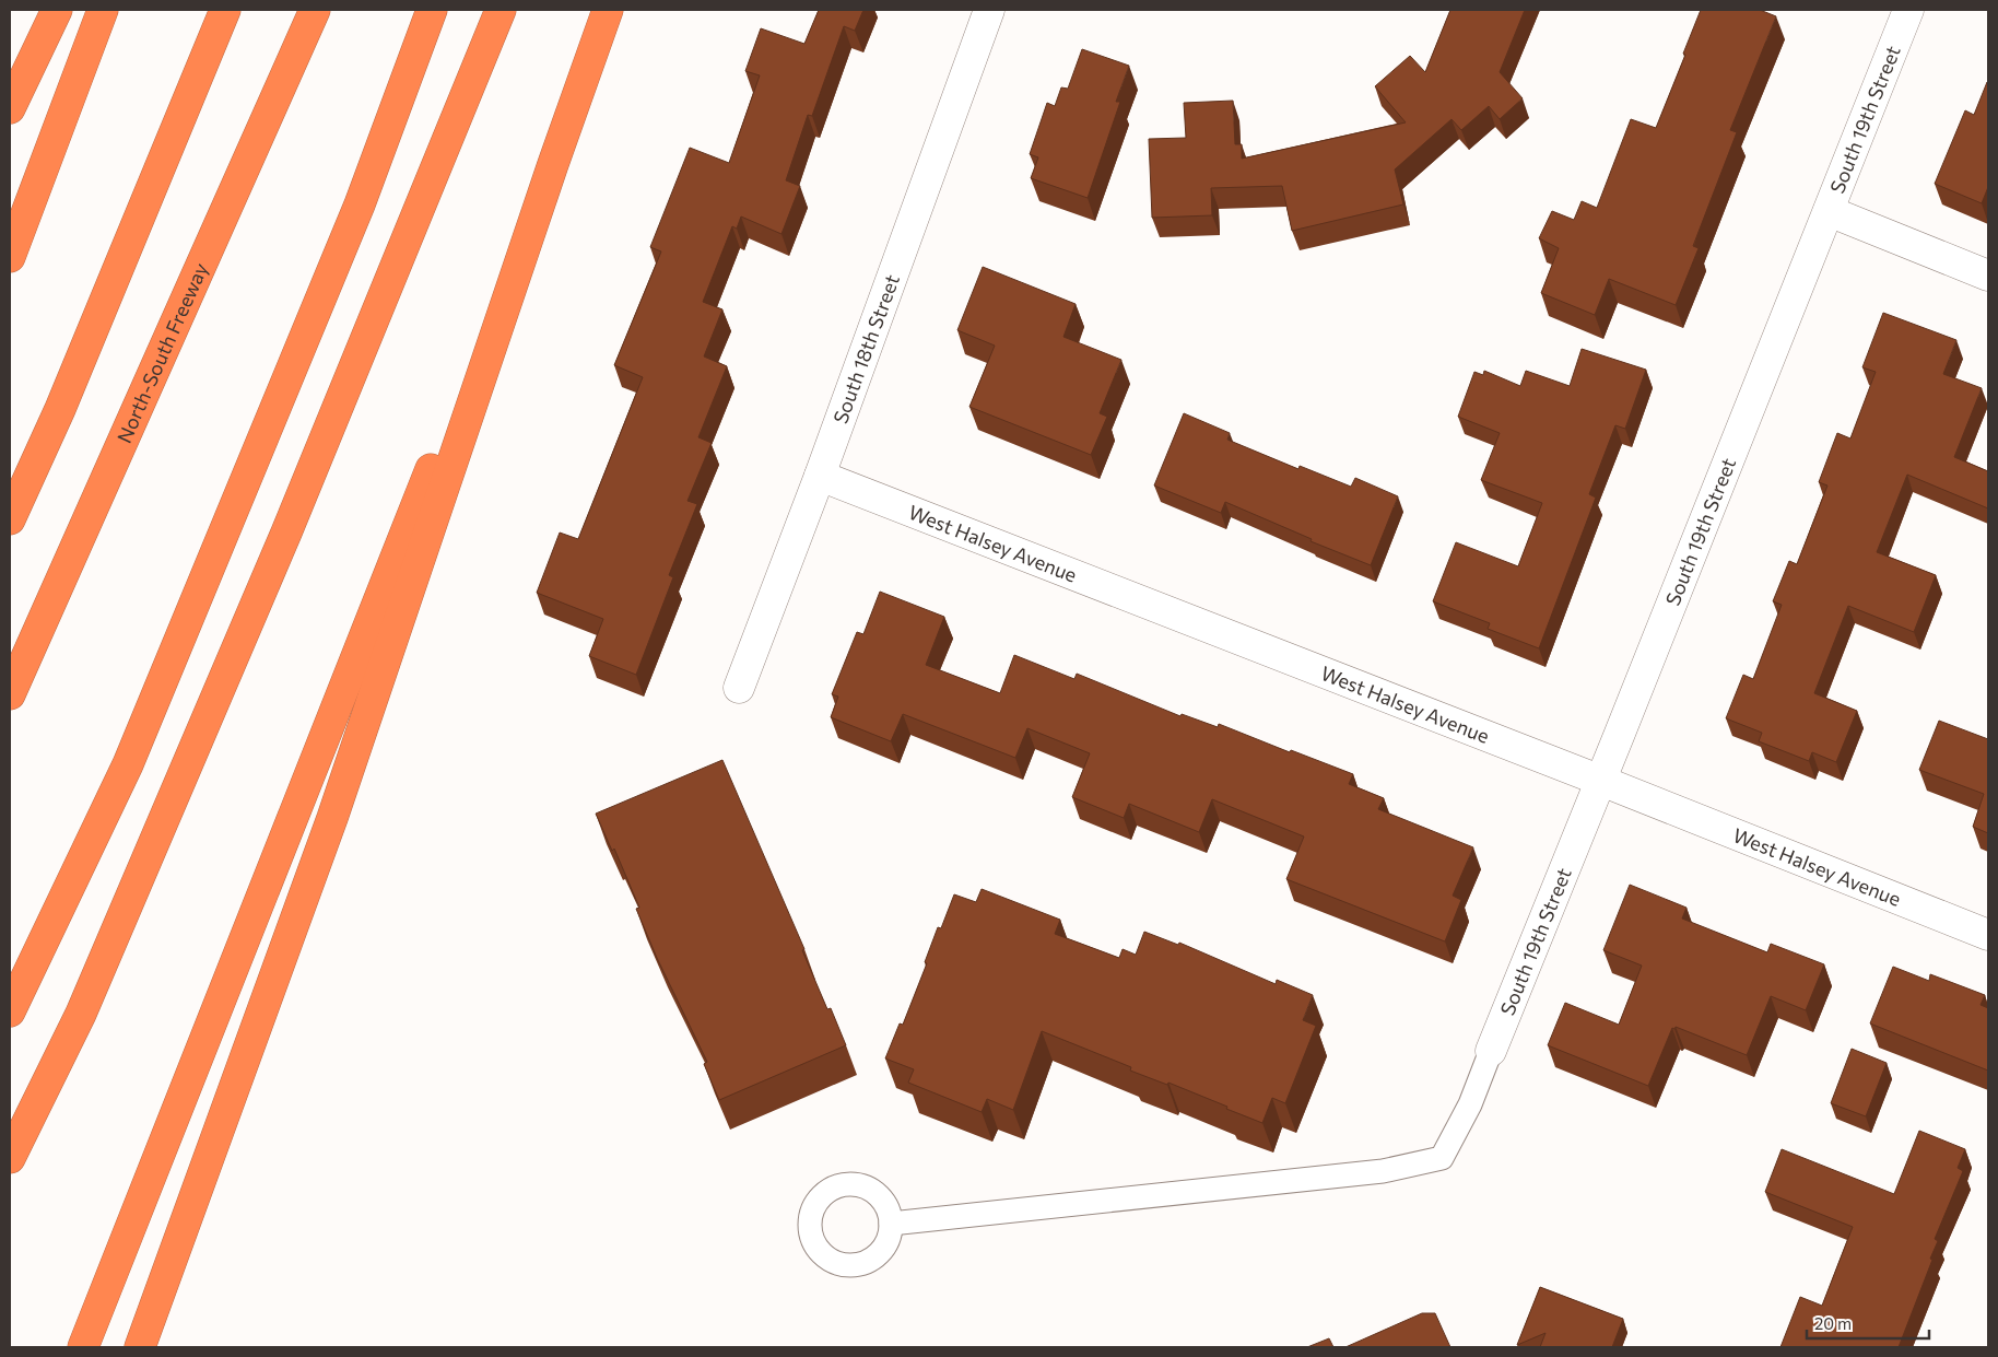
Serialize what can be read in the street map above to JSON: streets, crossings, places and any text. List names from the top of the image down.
{
  "streets": {
    "highway": ["North-South Freeway"],
    "street": ["South 19th Street", "South 18th Street", "West Halsey Avenue"]
  },
  "crossings": [
    ["South 19th Street", "West Halsey Avenue"],
    ["South 18th Street", "West Halsey Avenue"]
  ],
  "scale_bar": "20 m"
}
